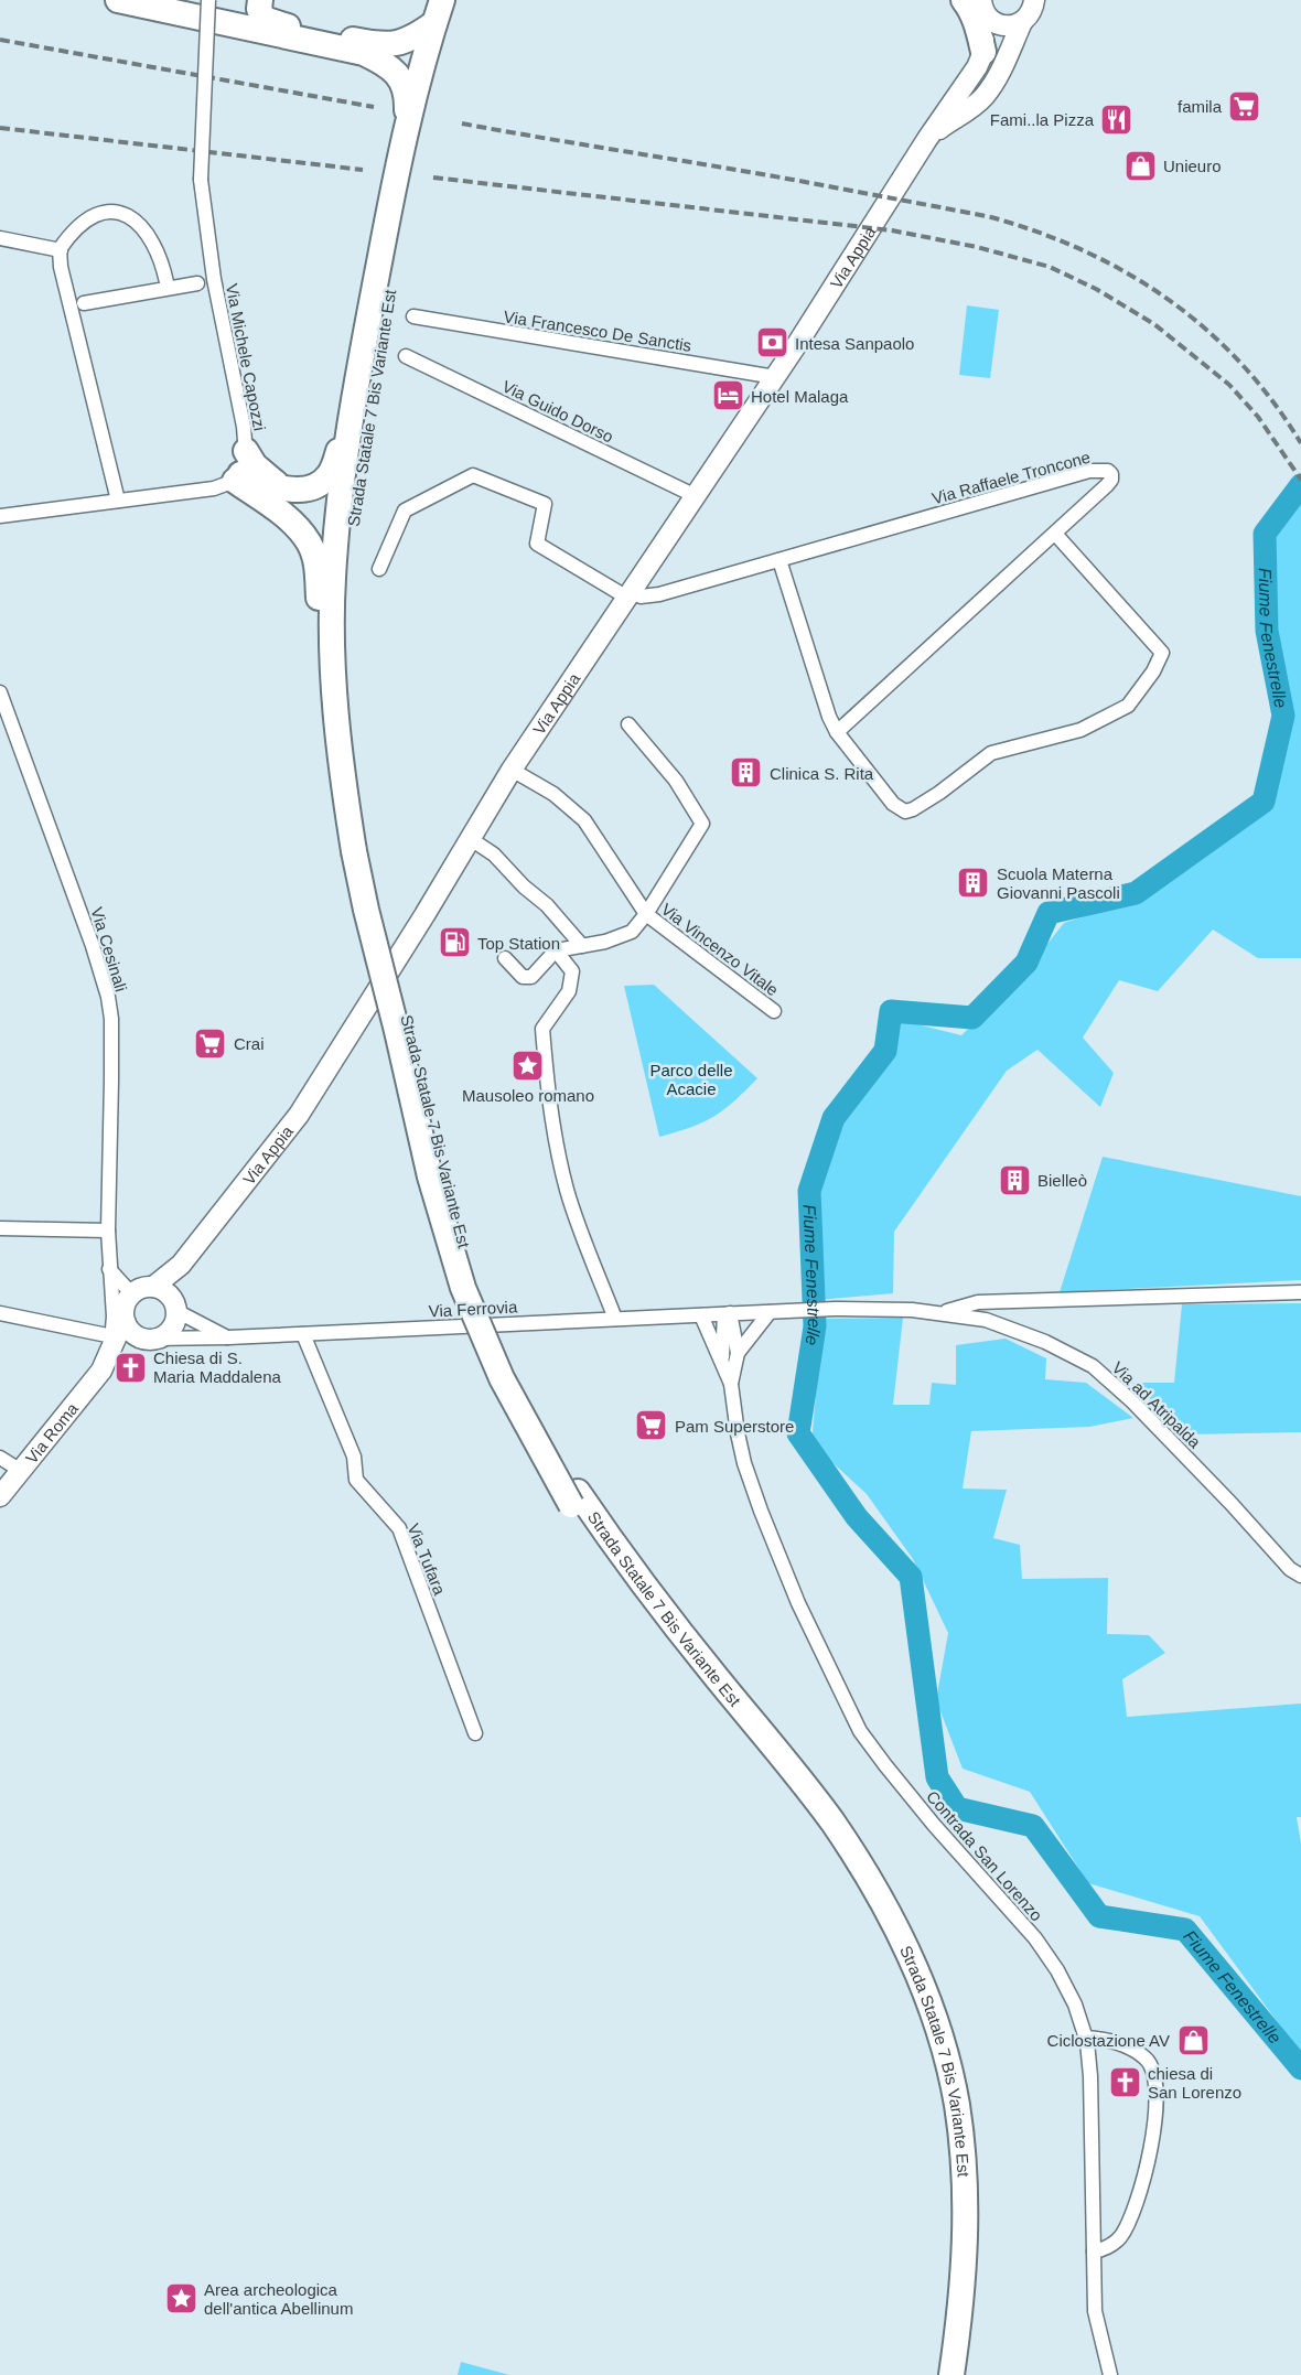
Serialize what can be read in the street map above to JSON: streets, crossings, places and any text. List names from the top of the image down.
{
  "streets": {
    "highway": ["Strada Statale 7 Bis Variante Est"],
    "street": [
      "Via Appia",
      "Via Francesco De Sanctis",
      "Via Michele Capozzi",
      "Via Guido Dorso",
      "Via Raffaele Troncone",
      "Via Cesinali",
      "Via Vincenzo Vitale",
      "Via Ferrovia",
      "Via ad Atripalda",
      "Via Roma",
      "Via Tufara",
      "Contrada San Lorenzo"
    ]
  },
  "crossings": [
    ["Via Appia", "Via Francesco De Sanctis"],
    ["Via Appia", "Via Guido Dorso"],
    ["Via Appia", "Via Raffaele Troncone"],
    ["Via Appia", "Via Cesinali"],
    ["Via Appia", "Via Vincenzo Vitale"],
    ["Via Appia", "Via Ferrovia"],
    ["Via Appia", "Via Roma"],
    ["Via Cesinali", "Via Ferrovia"],
    ["Via Cesinali", "Via Roma"],
    ["Via Ferrovia", "Via ad Atripalda"],
    ["Via Ferrovia", "Via Roma"],
    ["Via Ferrovia", "Via Tufara"],
    ["Via Ferrovia", "Contrada San Lorenzo"]
  ],
  "water": ["Fiume Fenestrelle"],
  "parks": ["Parco delle Acacie"],
  "places": {
    "supermarket": ["famila", "Crai", "Pam Superstore"],
    "restaurant": ["Fami..la Pizza"],
    "shop": ["Unieuro", "Ciclostazione AV"],
    "bank": ["Intesa Sanpaolo"],
    "hotel": ["Hotel Malaga"],
    "building": ["Clinica S. Rita", "Scuola Materna Giovanni Pascoli", "Bielleò"],
    "fuel station": ["Top Station"],
    "place": ["Mausoleo romano", "Area archeologica dell'antica Abellinum"],
    "church": ["Chiesa di S. Maria Maddalena", "chiesa di San Lorenzo"]
  }
}
